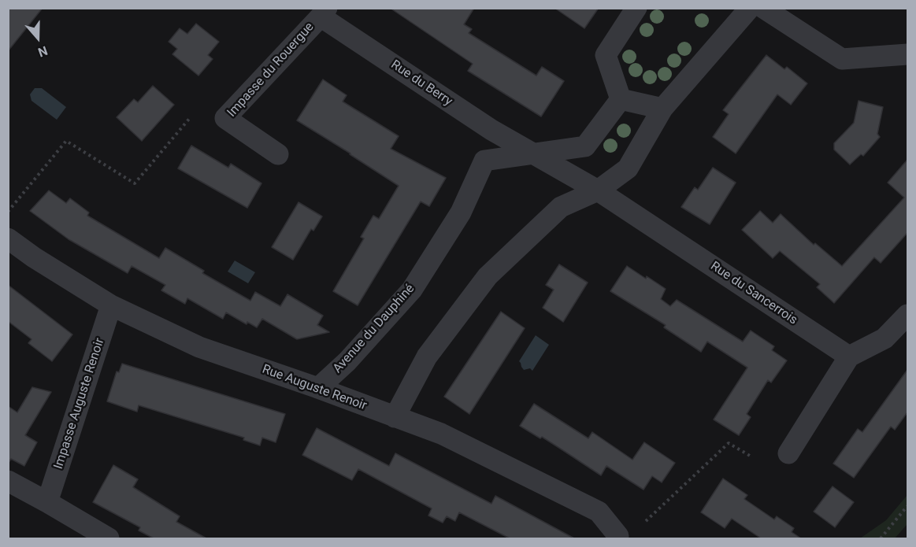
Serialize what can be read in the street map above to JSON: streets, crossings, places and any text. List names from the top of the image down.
{
  "streets": {
    "street": [
      "Impasse du Rouergue",
      "Rue du Berry",
      "Rue du Sancerrois",
      "Avenue du Dauphiné",
      "Rue Auguste Renoir",
      "Impasse Auguste Renoir"
    ]
  },
  "crossings": [
    ["Impasse du Rouergue", "Rue du Berry"],
    ["Rue du Berry", "Avenue du Dauphiné"],
    ["Avenue du Dauphiné", "Rue Auguste Renoir"],
    ["Rue Auguste Renoir", "Impasse Auguste Renoir"]
  ],
  "north": "bottom"
}
